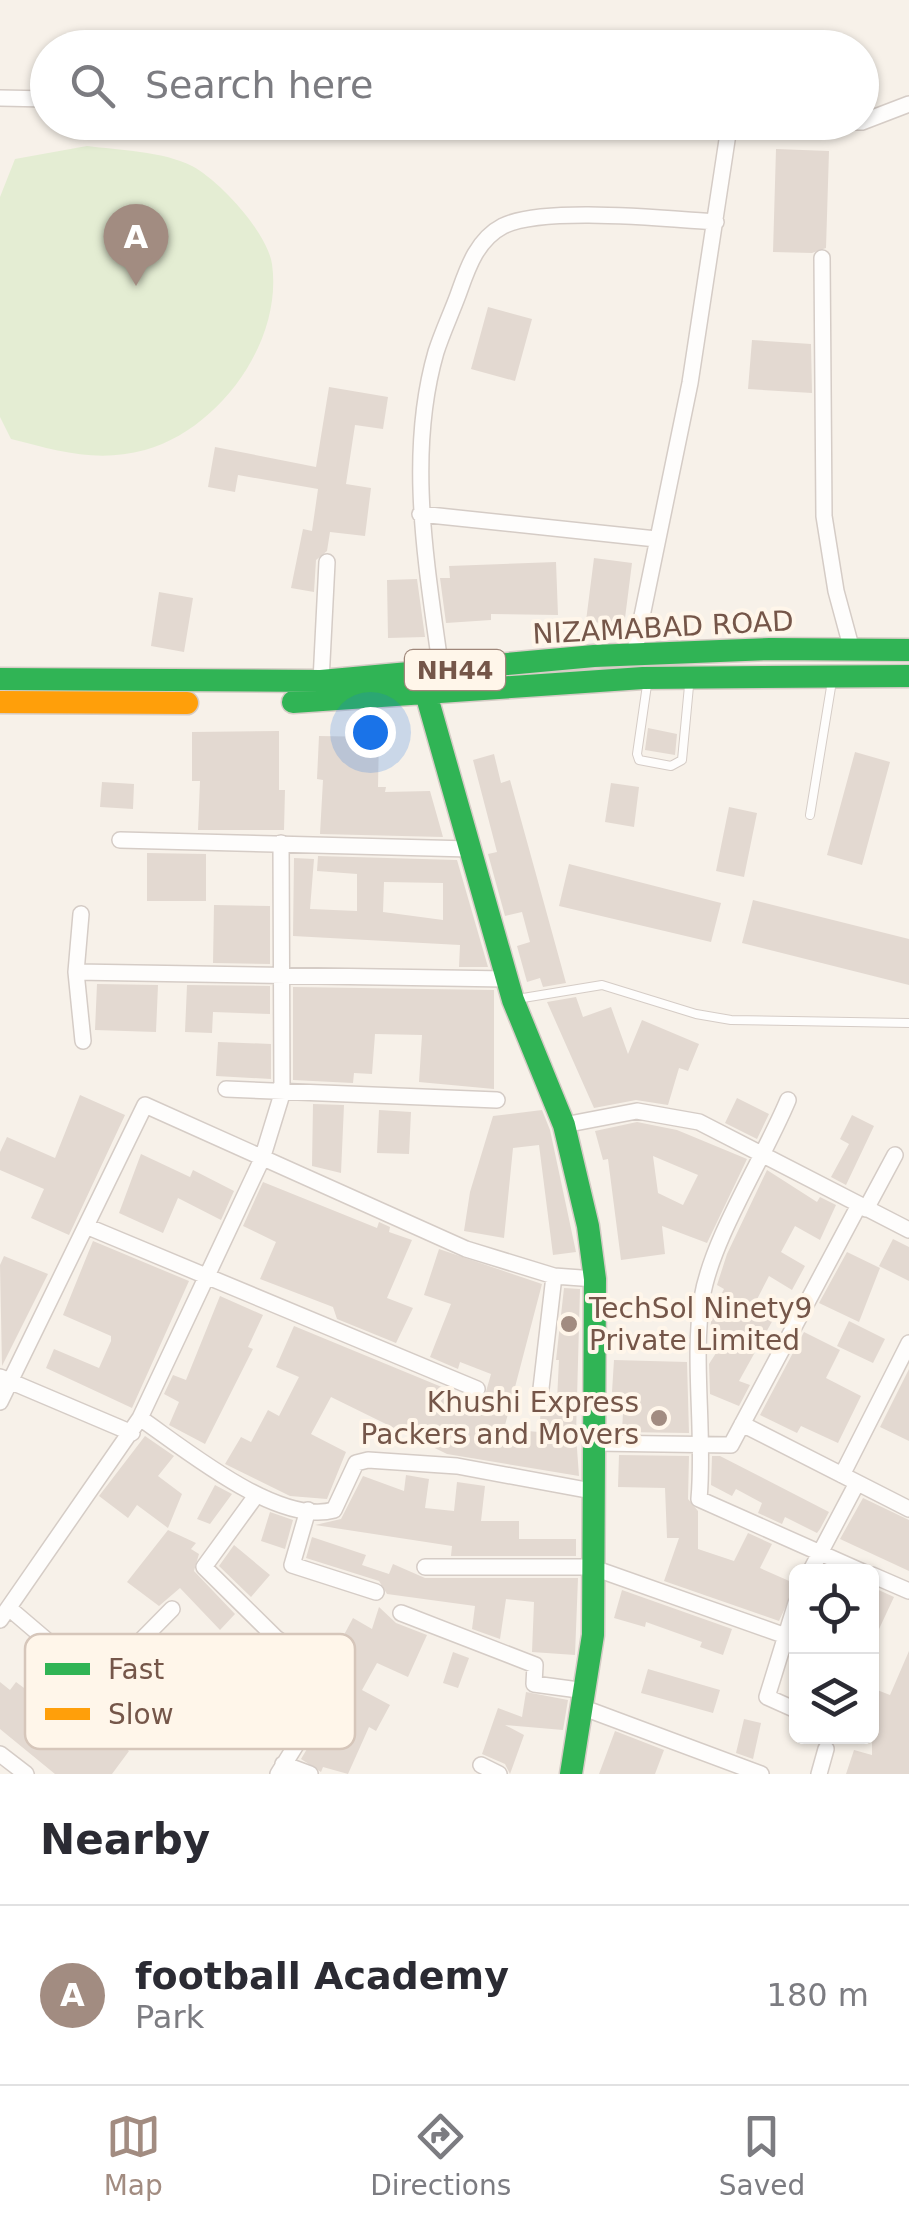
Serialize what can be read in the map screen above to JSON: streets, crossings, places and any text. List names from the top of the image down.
{
  "streets": {
    "main road": ["NIZAMABAD ROAD", "NH44"]
  },
  "places": ["TechSol Ninety9 Private Limited", "Khushi Express Packers and Movers"],
  "legend": ["Fast", "Slow"],
  "page": {
    "search": "Search here",
    "pins": "A",
    "heading": "Nearby",
    "list": [
      {
        "mark": "A",
        "name": "football Academy",
        "note": "Park",
        "value": "180 m"
      }
    ],
    "nav": ["Map", "Directions", "Saved"]
  }
}
